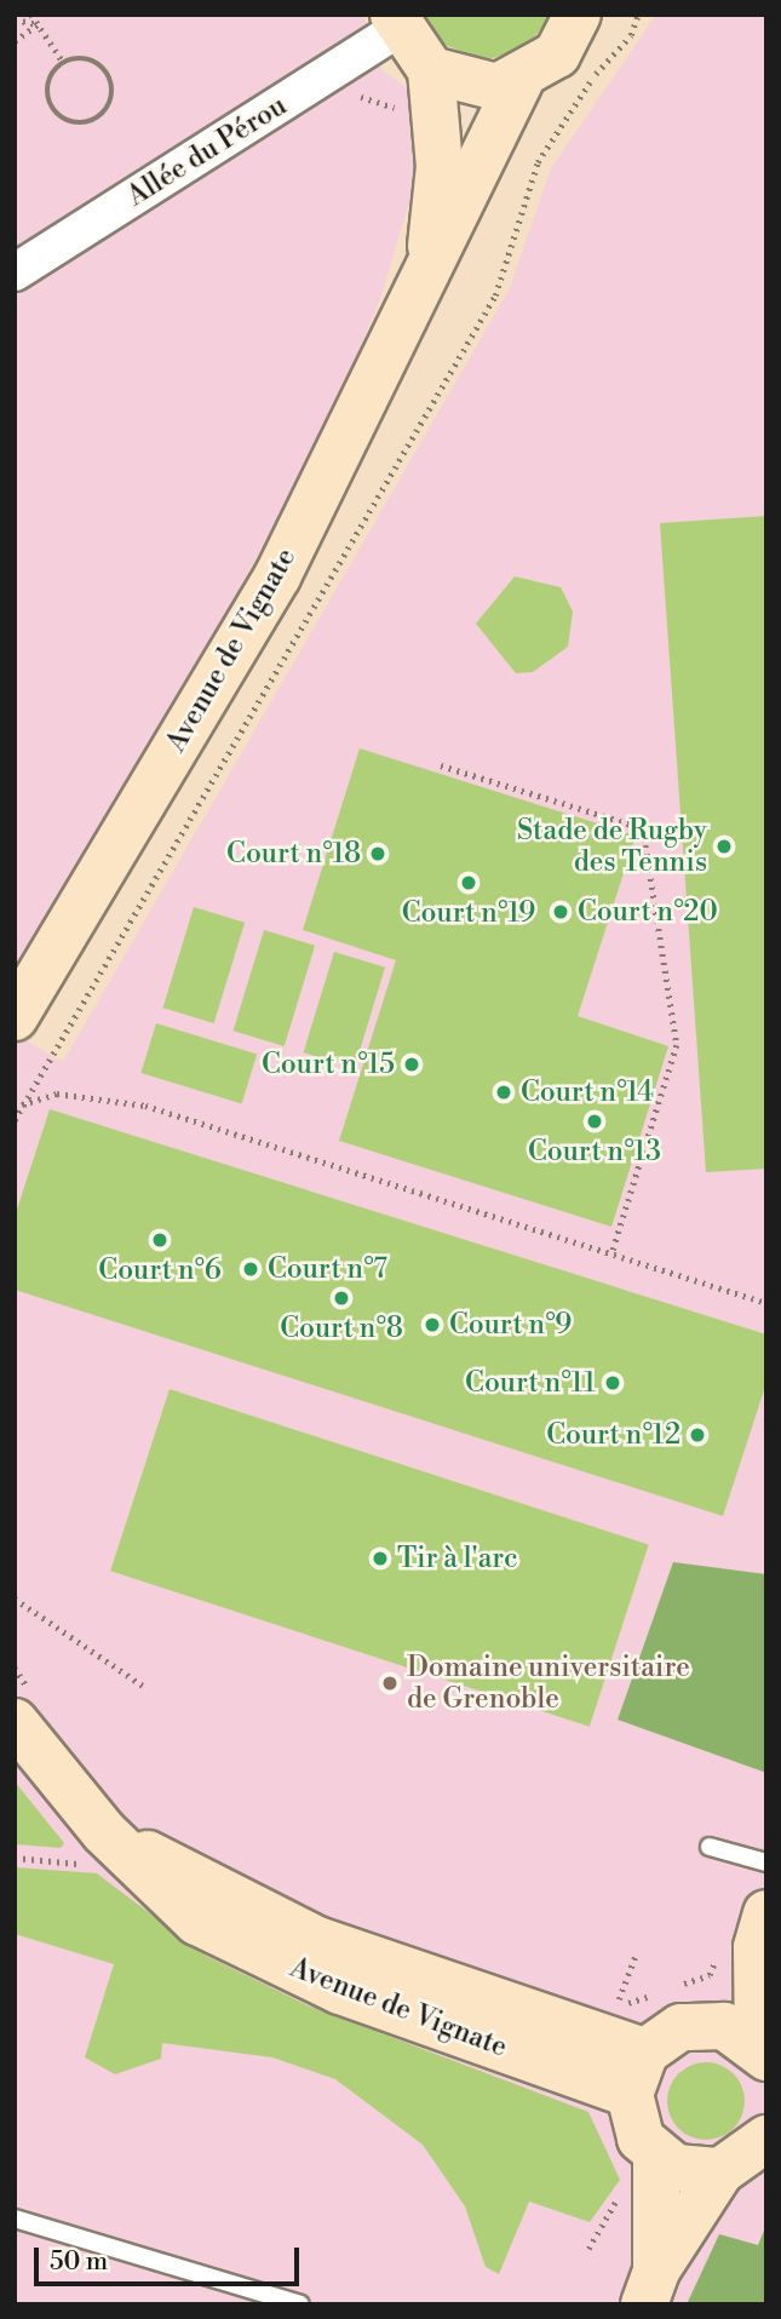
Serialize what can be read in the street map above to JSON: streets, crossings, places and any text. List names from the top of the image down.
{
  "streets": {
    "street": ["Allée du Pérou", "Avenue de Vignate"]
  },
  "places": [
    "Stade de Rugby des Tennis",
    "Court n°18",
    "Court n°19",
    "Court n°20",
    "Court n°15",
    "Court n°14",
    "Court n°13",
    "Court n°6",
    "Court n°7",
    "Court n°8",
    "Court n°9",
    "Court n°11",
    "Court n°12",
    "Tir à l'arc",
    "Domaine universitaire de Grenoble"
  ],
  "scale_bar": "50 m"
}
